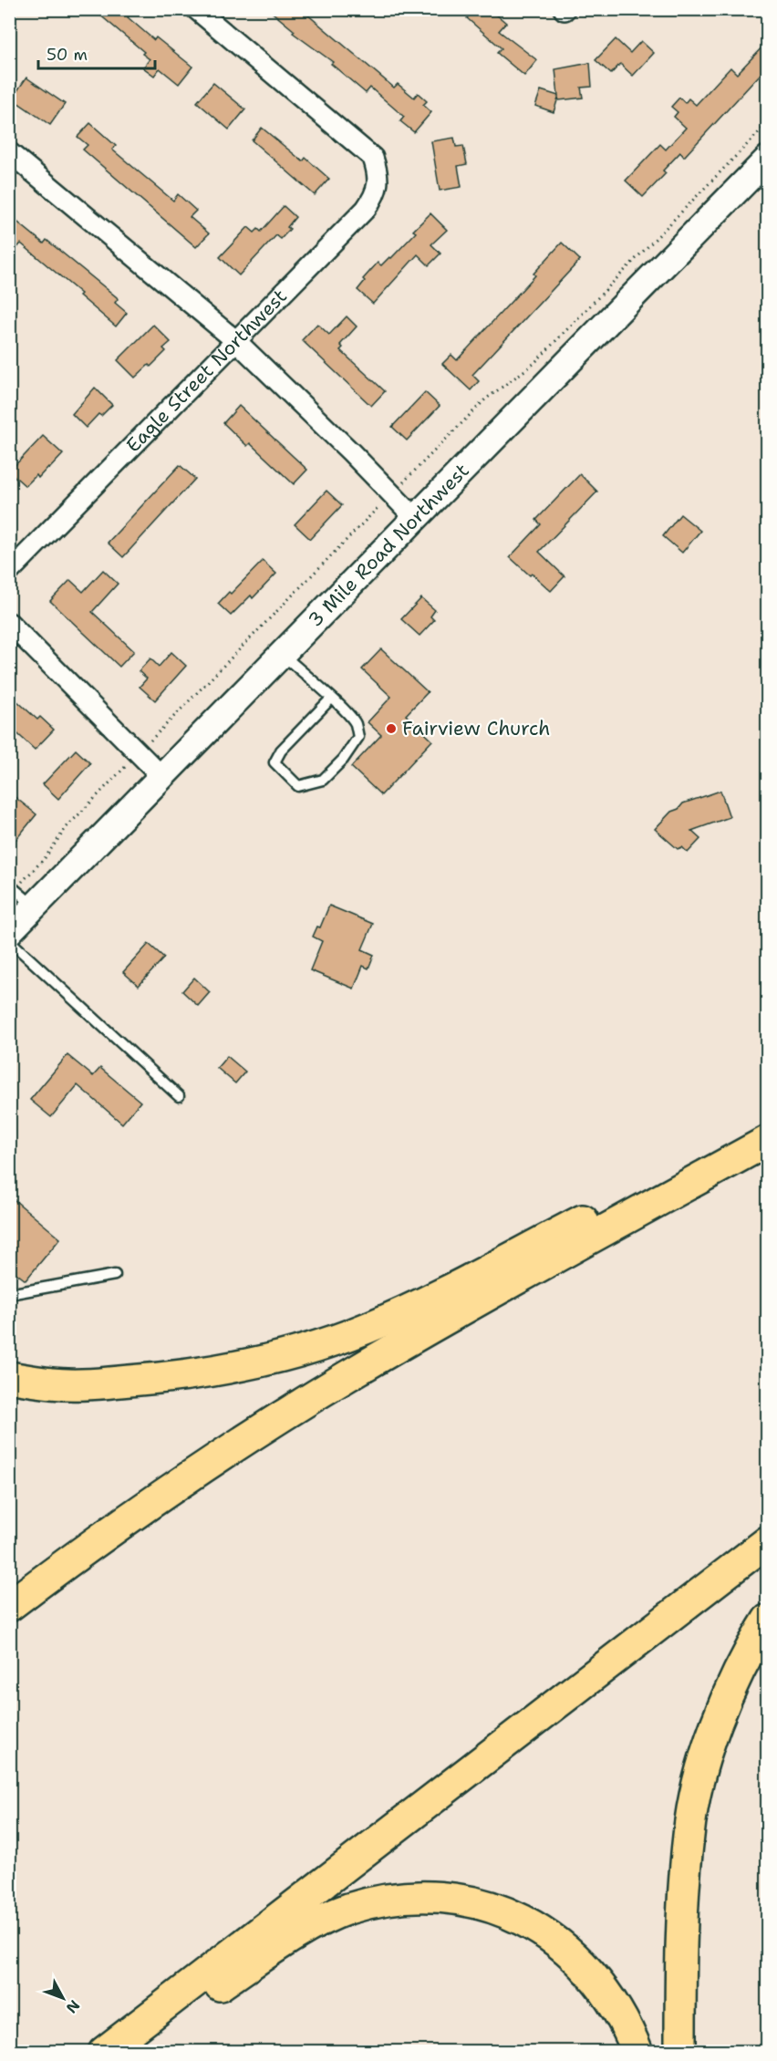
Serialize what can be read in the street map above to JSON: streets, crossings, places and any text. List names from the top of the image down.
{
  "streets": {
    "main road": ["3 Mile Road Northwest"],
    "street": ["Eagle Street Northwest"]
  },
  "places": ["Fairview Church"],
  "scale_bar": "50 m",
  "north": "bottom right"
}
